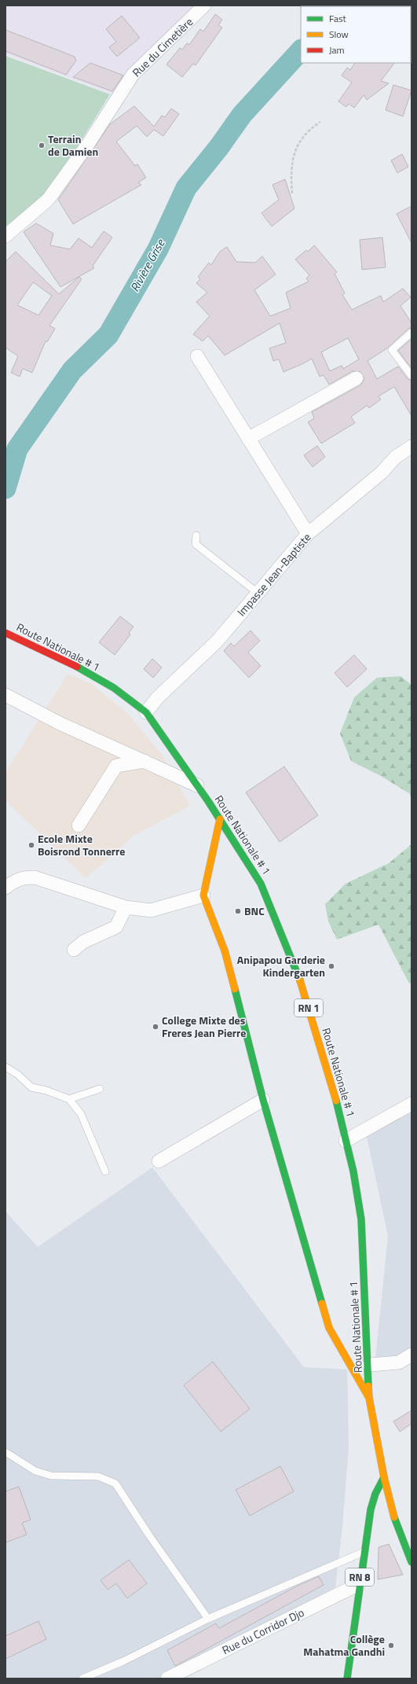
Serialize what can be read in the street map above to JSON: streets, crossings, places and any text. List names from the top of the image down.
{
  "streets": {
    "main road": ["Route Nationale # 1", "RN 1", "RN 8"],
    "street": ["Rue du Cimetière", "Impasse Jean-Baptiste", "Rue du Corridor Djo"]
  },
  "crossings": [
    ["Impasse Jean-Baptiste", "Route Nationale # 1"],
    ["Route Nationale # 1", "RN 8"],
    ["RN 8", "Rue du Corridor Djo"]
  ],
  "water": ["Rivière Grise"],
  "places": [
    "Terrain de Damien",
    "Ecole Mixte Boisrond Tonnerre",
    "BNC",
    "Anipapou Garderie Kindergarten",
    "College Mixte des Freres Jean Pierre",
    "Collège Mahatma Gandhi"
  ],
  "legend": ["Fast", "Slow", "Jam"]
}
